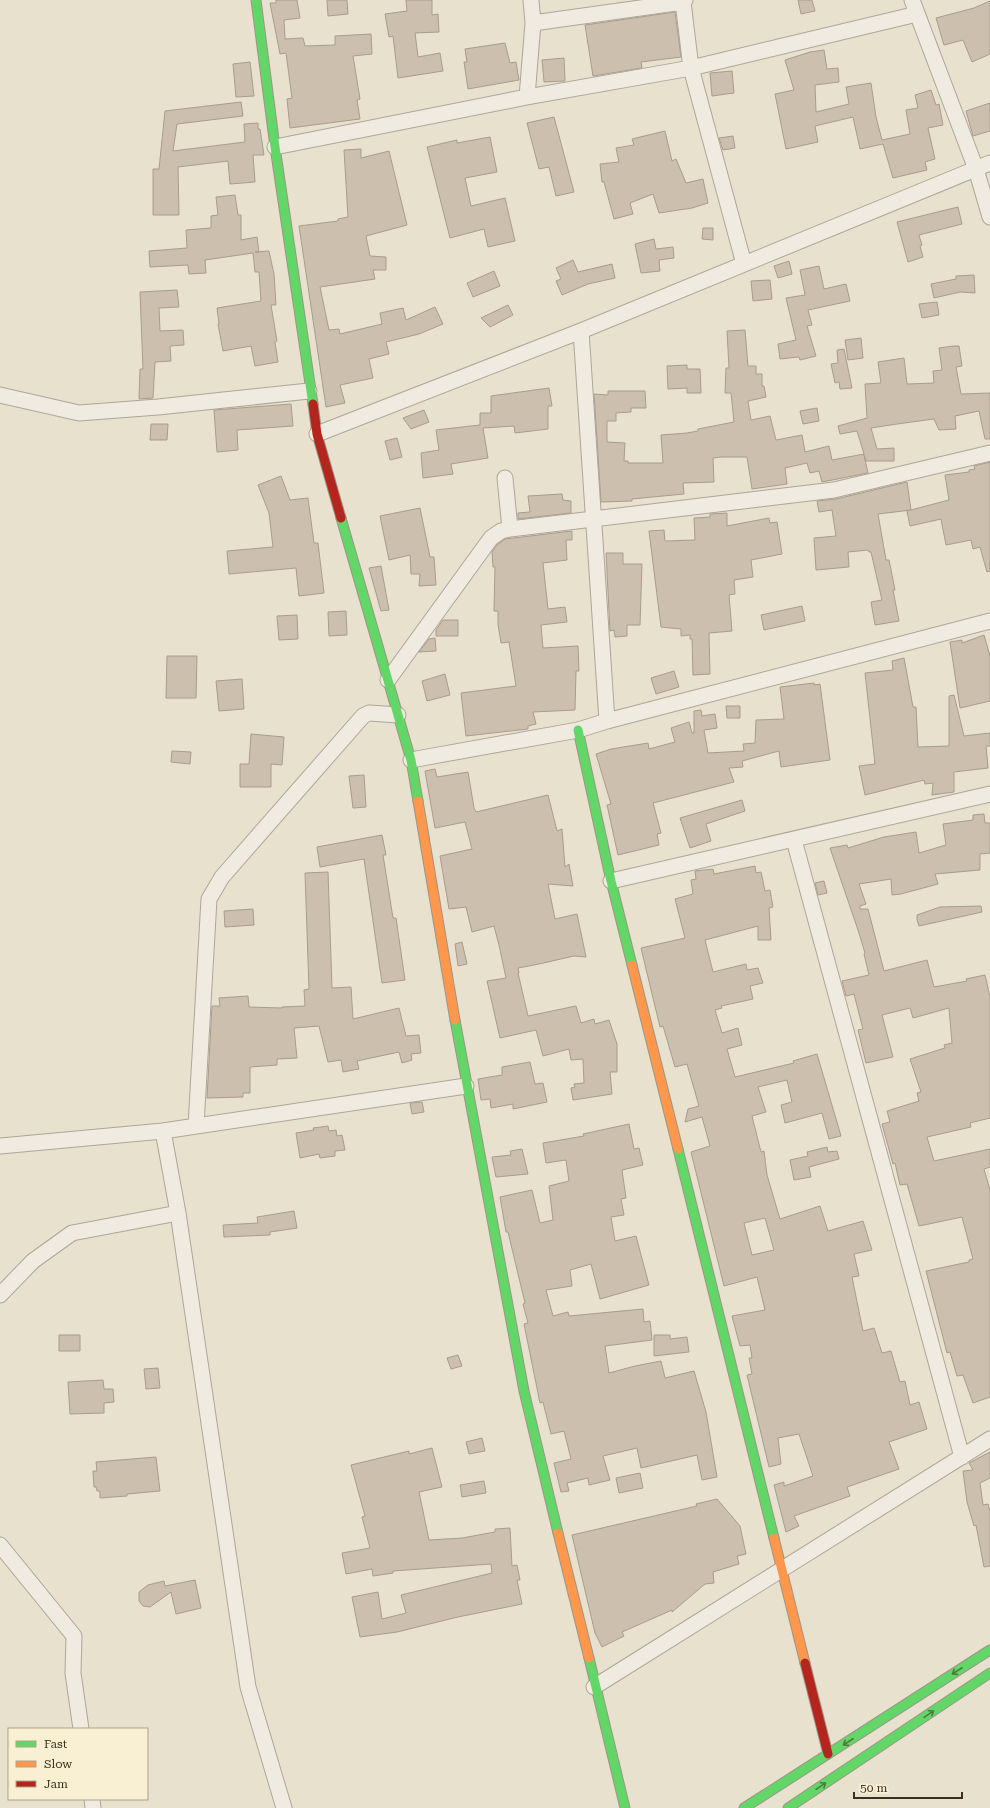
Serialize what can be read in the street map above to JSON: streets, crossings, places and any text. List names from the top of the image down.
{
  "legend": ["Fast", "Slow", "Jam"],
  "scale_bar": "50 m"
}
